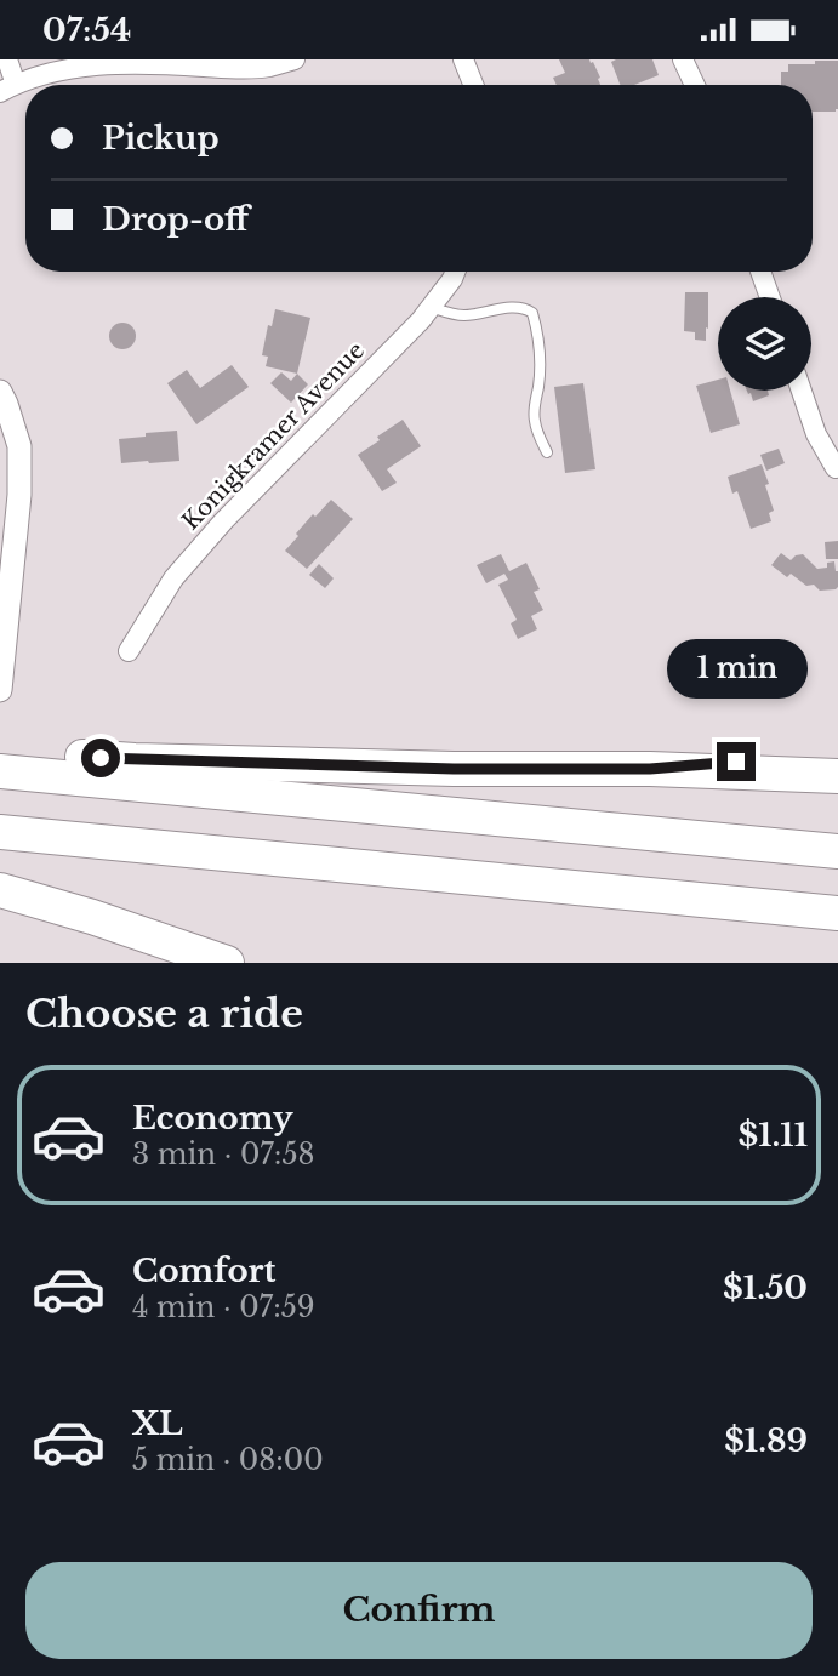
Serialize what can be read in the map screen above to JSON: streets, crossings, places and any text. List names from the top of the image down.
{
  "streets": {
    "street": ["Konigkramer Avenue"]
  },
  "page": {
    "status": "07:54",
    "banner": ["Pickup", "Drop-off"],
    "bubble": "1 min",
    "heading": "Choose a ride",
    "list": [
      {
        "name": "Economy",
        "note": "3 min · 07:58",
        "value": "$1.11"
      },
      {
        "name": "Comfort",
        "note": "4 min · 07:59",
        "value": "$1.50"
      },
      {
        "name": "XL",
        "note": "5 min · 08:00",
        "value": "$1.89"
      }
    ],
    "buttons": "Confirm"
  }
}
